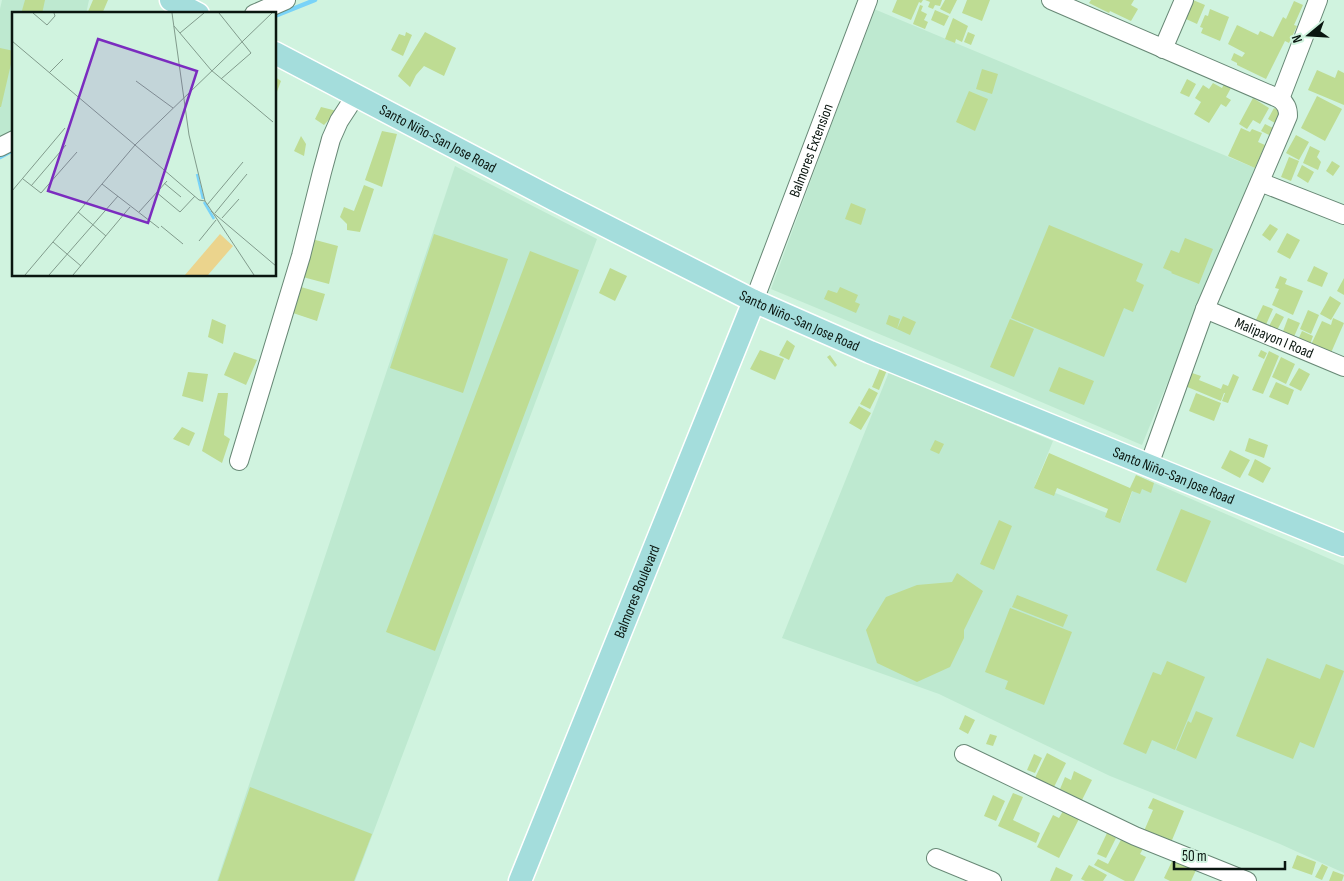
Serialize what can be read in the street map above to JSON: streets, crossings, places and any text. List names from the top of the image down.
{
  "streets": {
    "main road": ["Santo Niño-San Jose Road", "Balmores Boulevard"],
    "street": ["Balmores Extension", "Malipayon I Road"]
  },
  "crossings": [
    ["Santo Niño-San Jose Road", "Balmores Extension"],
    ["Santo Niño-San Jose Road", "Balmores Boulevard"],
    ["Balmores Extension", "Balmores Boulevard"]
  ],
  "scale_bar": "50 m",
  "north": "left"
}
